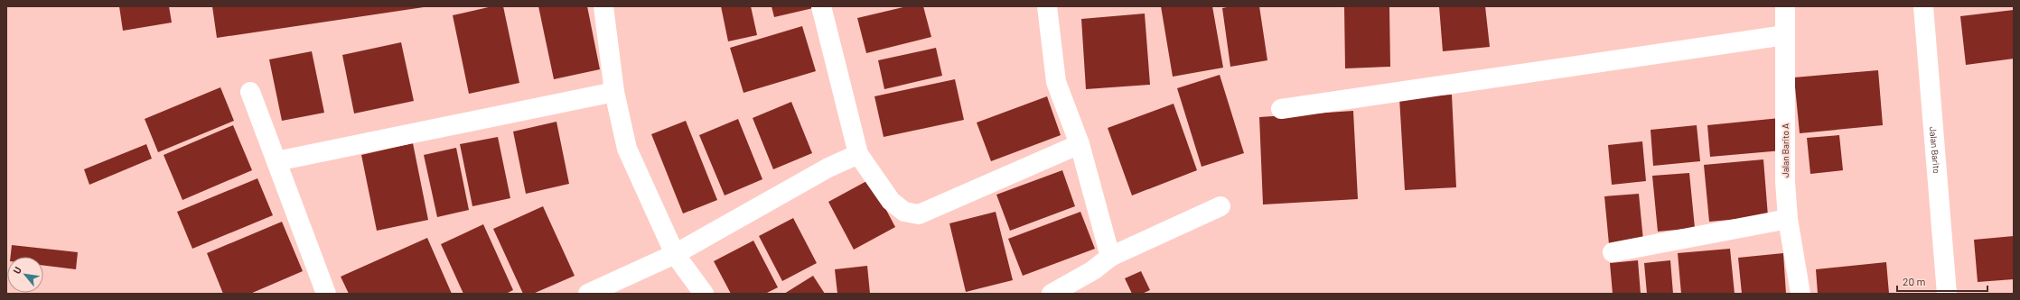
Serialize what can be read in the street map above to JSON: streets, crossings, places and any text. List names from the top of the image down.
{
  "streets": {
    "street": ["Jalan Barito", "Jalan Barito A"]
  },
  "scale_bar": "20 m",
  "north": "top left"
}
